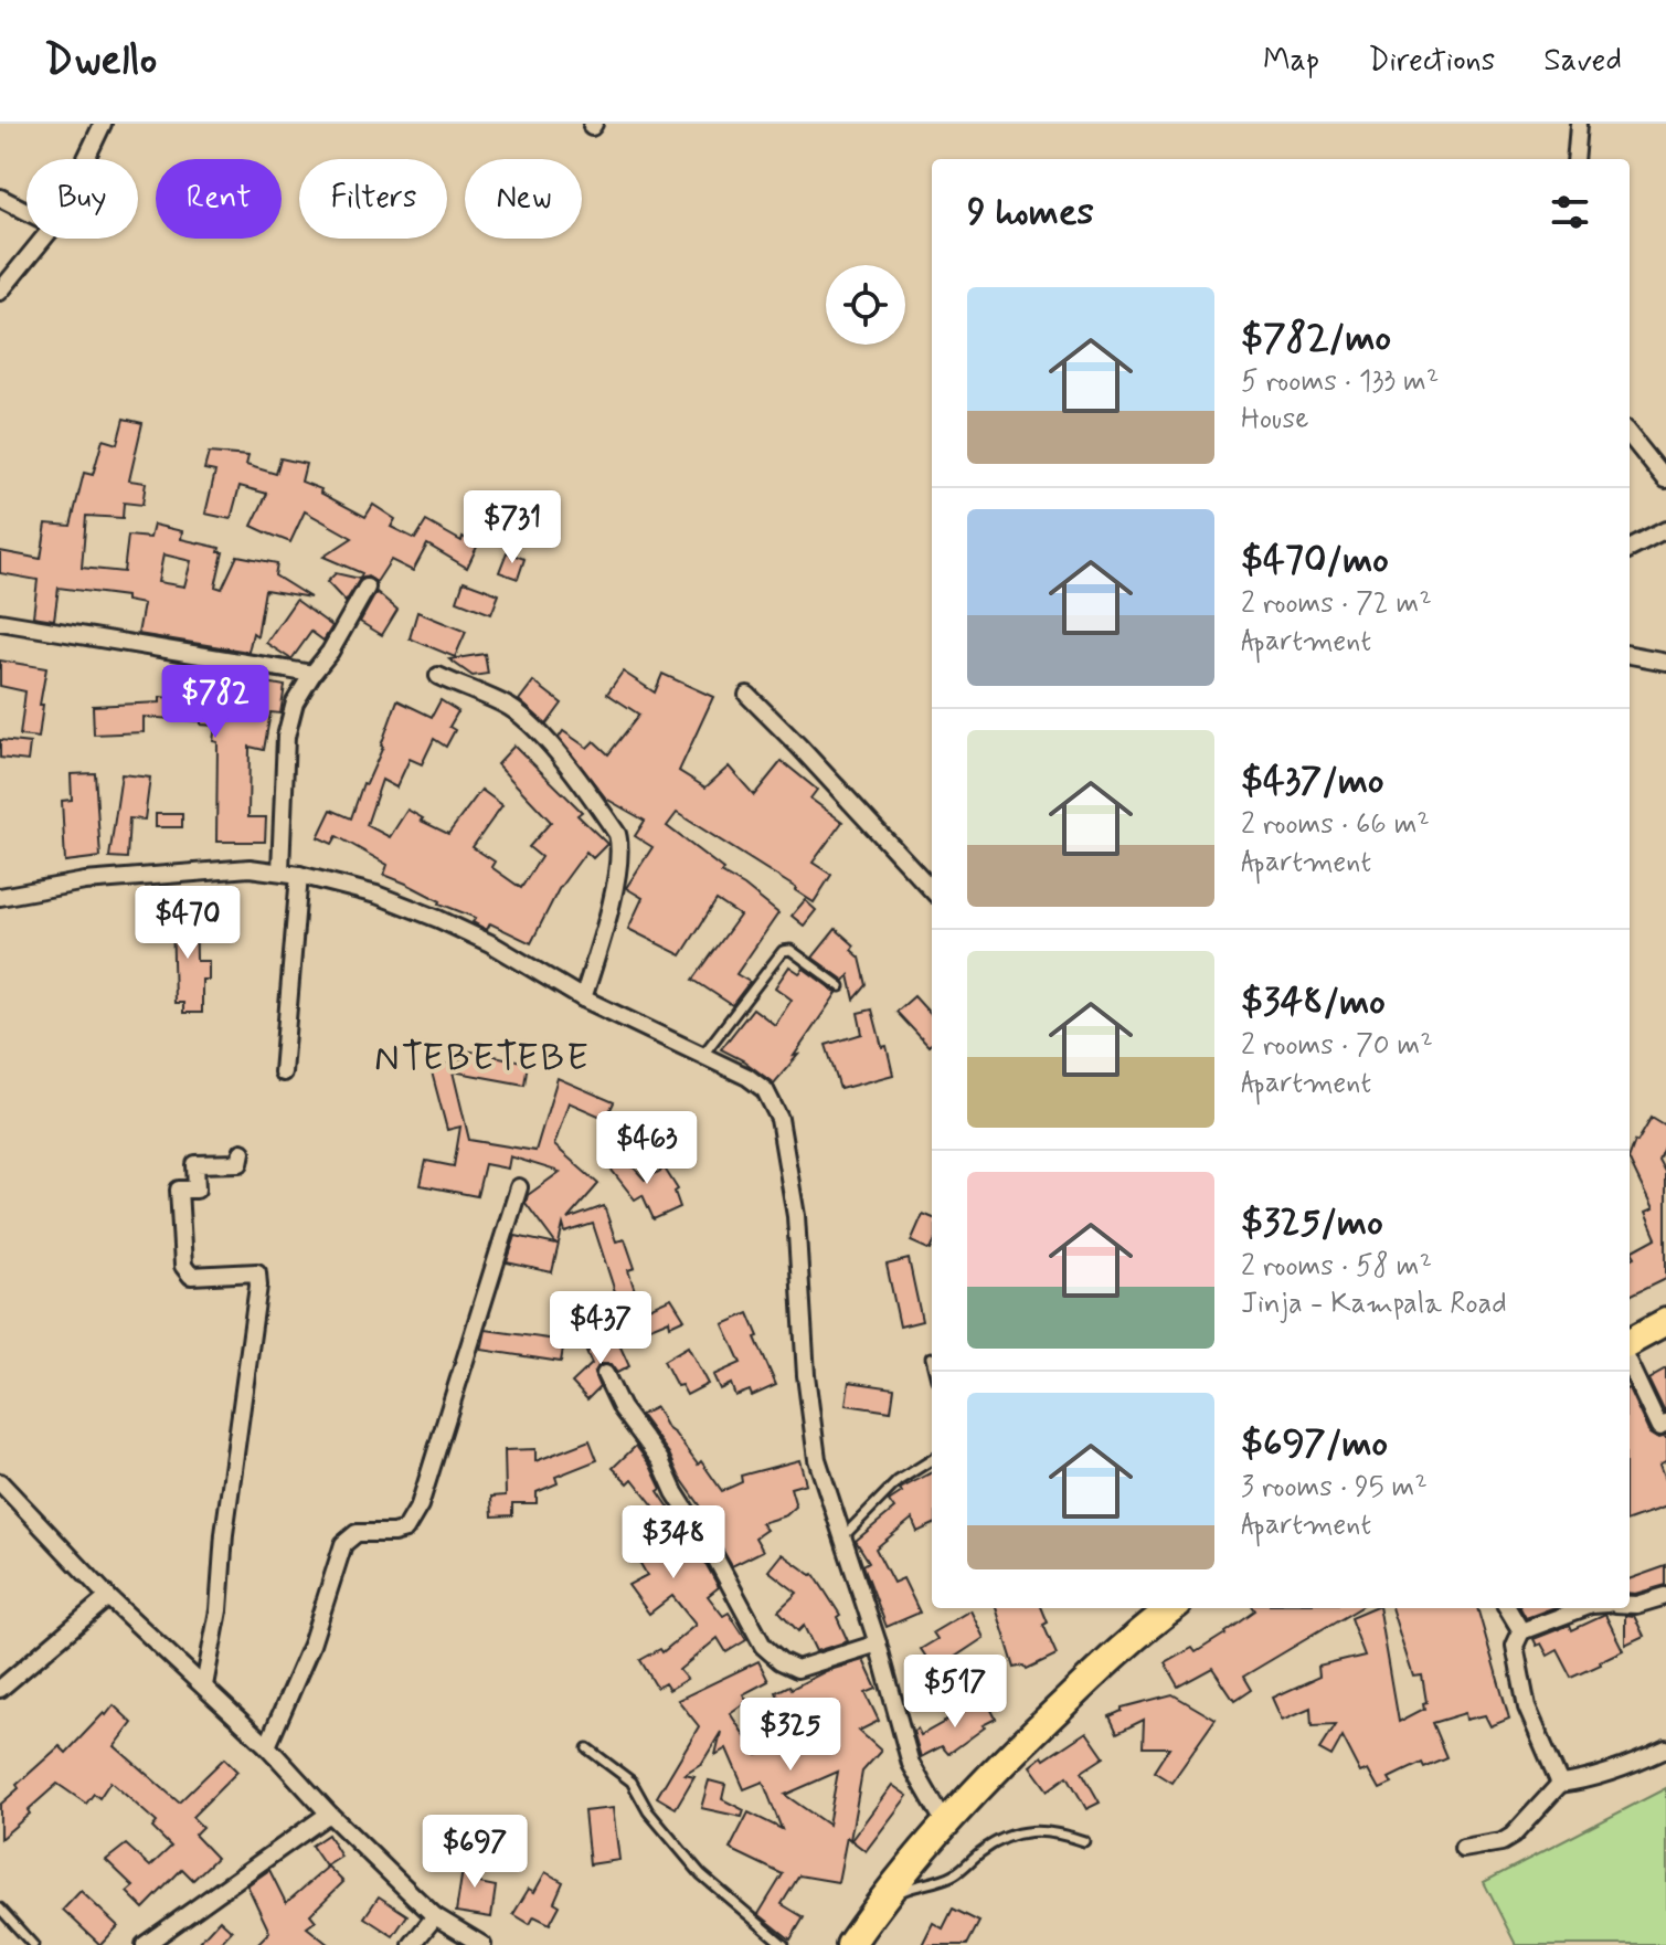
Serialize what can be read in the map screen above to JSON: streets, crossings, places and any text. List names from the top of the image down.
{
  "districts": ["NTEBETEBE"],
  "page": {
    "header": "Dwello",
    "nav": ["Map", "Directions", "Saved"],
    "chip": [
      "Buy",
      "Rent",
      "Filters",
      "New"
    ],
    "heading": "9 homes",
    "list": [
      {
        "name": "$782/mo",
        "note": "5 rooms · 133 m² · House"
      },
      {
        "name": "$470/mo",
        "note": "2 rooms · 72 m² · Apartment"
      },
      {
        "name": "$437/mo",
        "note": "2 rooms · 66 m² · Apartment"
      },
      {
        "name": "$348/mo",
        "note": "2 rooms · 70 m² · Apartment"
      },
      {
        "name": "$325/mo",
        "note": "2 rooms · 58 m² · Jinja - Kampala Road"
      },
      {
        "name": "$697/mo",
        "note": "3 rooms · 95 m² · Apartment"
      }
    ],
    "price": [
      "$731",
      "$782",
      "$470",
      "$463",
      "$437",
      "$348",
      "$517",
      "$325",
      "$697"
    ]
  }
}
